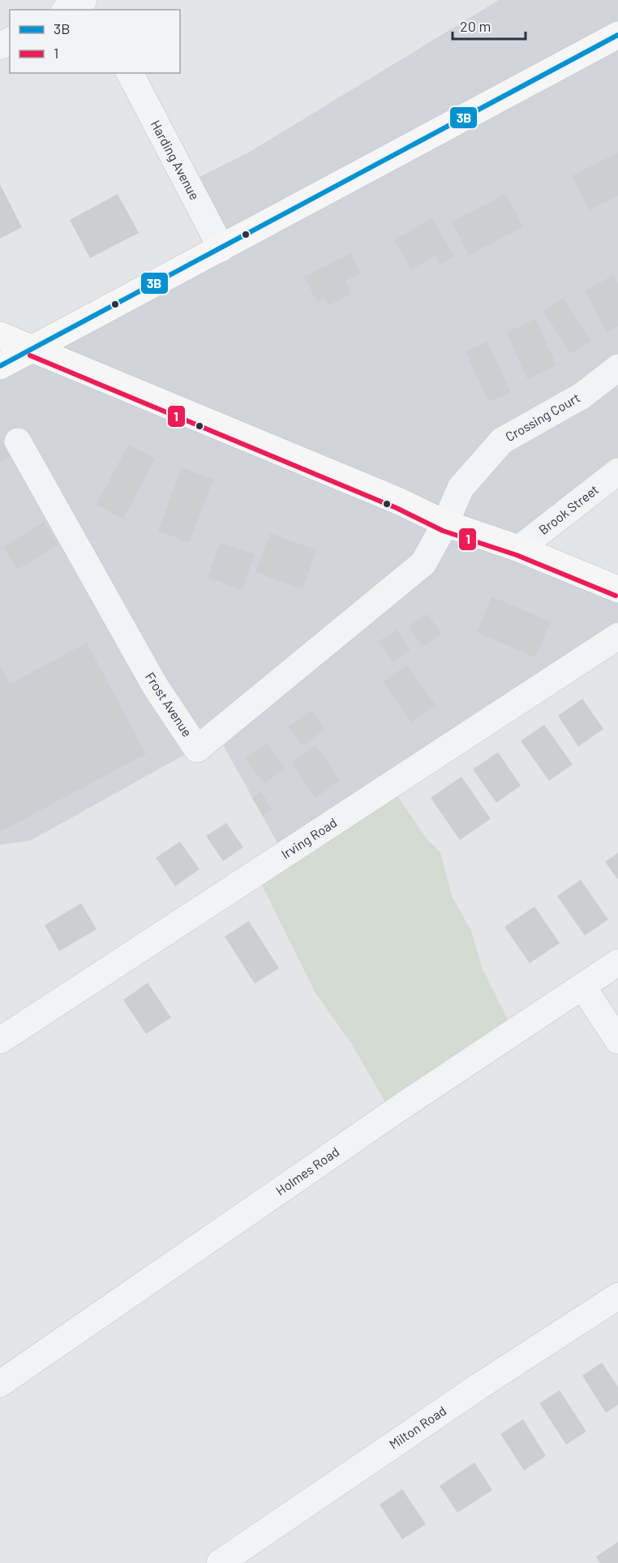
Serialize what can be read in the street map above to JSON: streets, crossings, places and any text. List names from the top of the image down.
{
  "streets": {
    "street": [
      "Harding Avenue",
      "Crossing Court",
      "Brook Street",
      "Frost Avenue",
      "Irving Road",
      "Holmes Road",
      "Milton Road"
    ]
  },
  "crossings": [
    ["Crossing Court", "Frost Avenue"]
  ],
  "lines": ["transit line 3B", "transit line 1"],
  "legend": ["3B", "1"],
  "scale_bar": "20 m"
}
